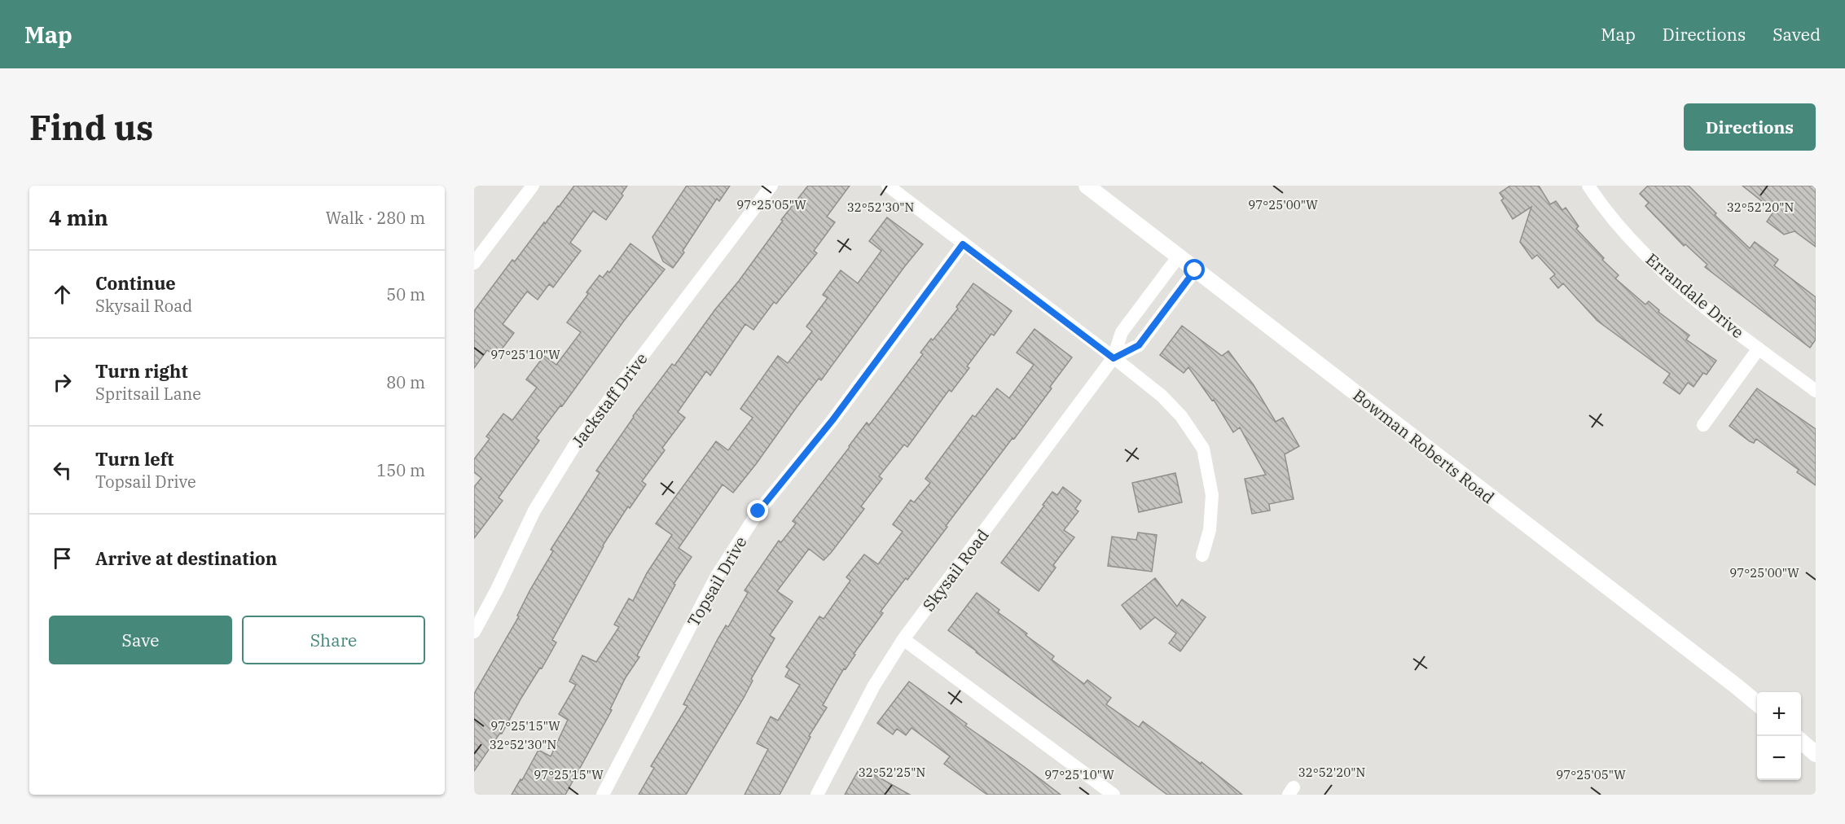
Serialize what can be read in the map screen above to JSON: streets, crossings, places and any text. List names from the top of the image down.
{
  "streets": {
    "street": [
      "Errandale Drive",
      "Jackstaff Drive",
      "Bowman Roberts Road",
      "Skysail Road",
      "Topsail Drive"
    ]
  },
  "crossings": [
    ["Bowman Roberts Road", "Skysail Road"]
  ],
  "page": {
    "header": "Map",
    "nav": ["Map", "Directions", "Saved"],
    "buttons": [
      "Directions",
      ["Save", "Share"]
    ],
    "title": "Find us",
    "heading": ["4 min", "Walk · 280 m"],
    "list": [
      ["Continue", "Skysail Road", "50 m"],
      ["Turn right", "Spritsail Lane", "80 m"],
      ["Turn left", "Topsail Drive", "150 m"],
      "Arrive at destination"
    ],
    "map_buttons": ["+", "−"]
  },
  "coordinates": [
    "97°25'05\"W",
    "97°25'00\"W",
    "32°52'30\"N",
    "32°52'20\"N",
    "97°25'10\"W",
    "97°25'15\"W",
    "32°52'25\"N"
  ]
}
